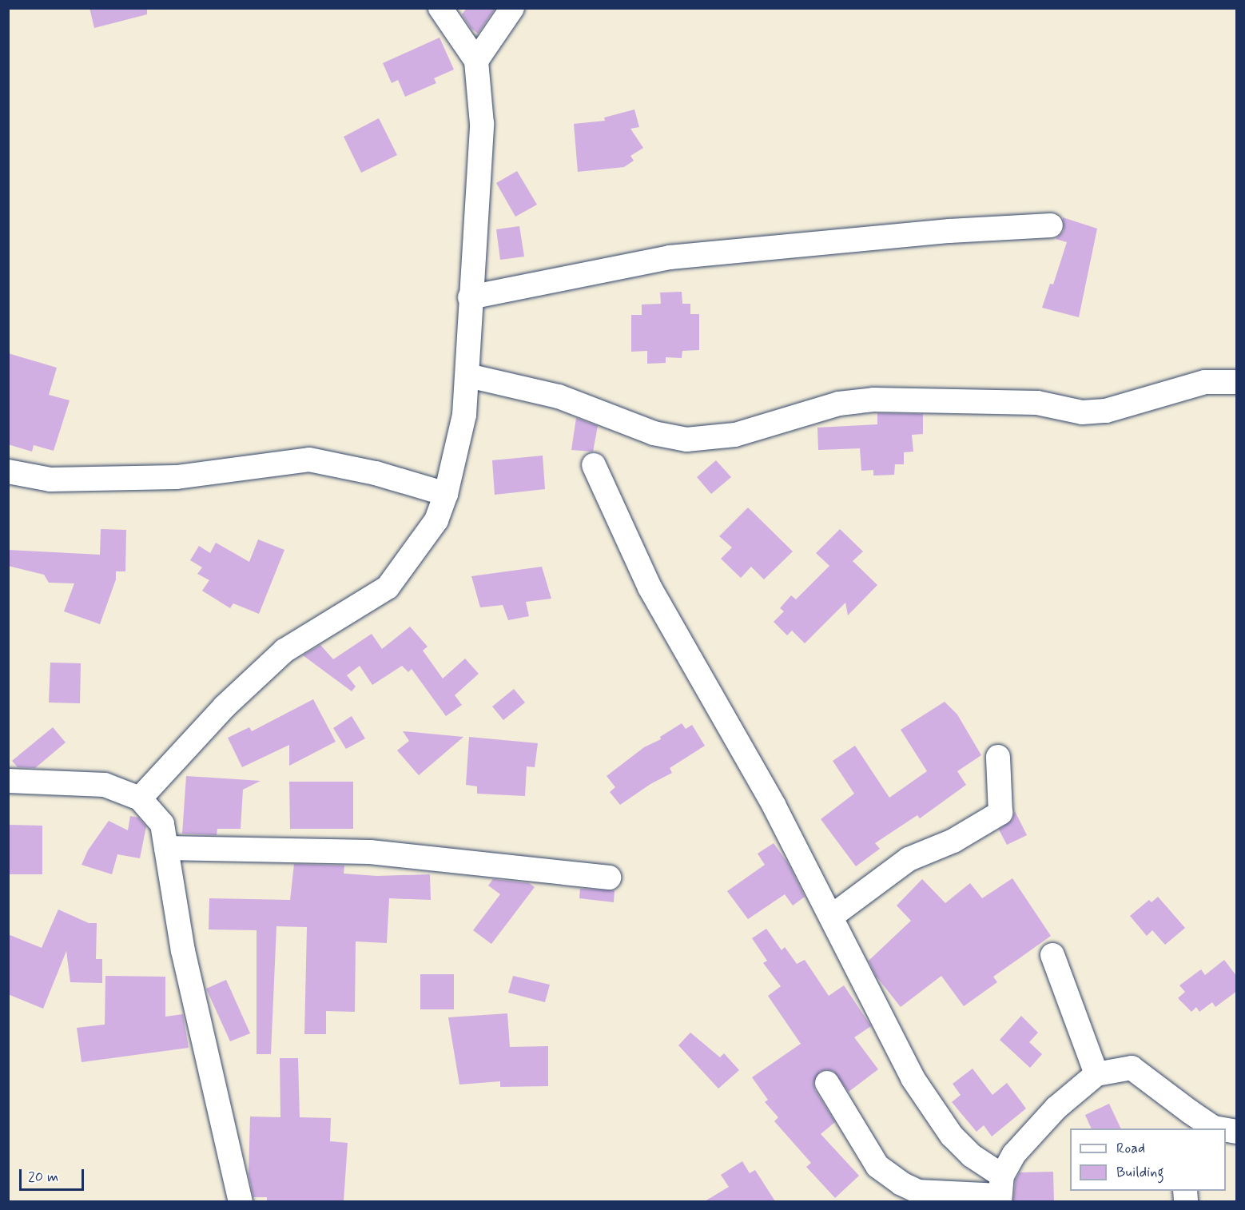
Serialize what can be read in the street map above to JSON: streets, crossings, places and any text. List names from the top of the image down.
{
  "legend": ["Road", "Building"],
  "scale_bar": "20 m"
}
